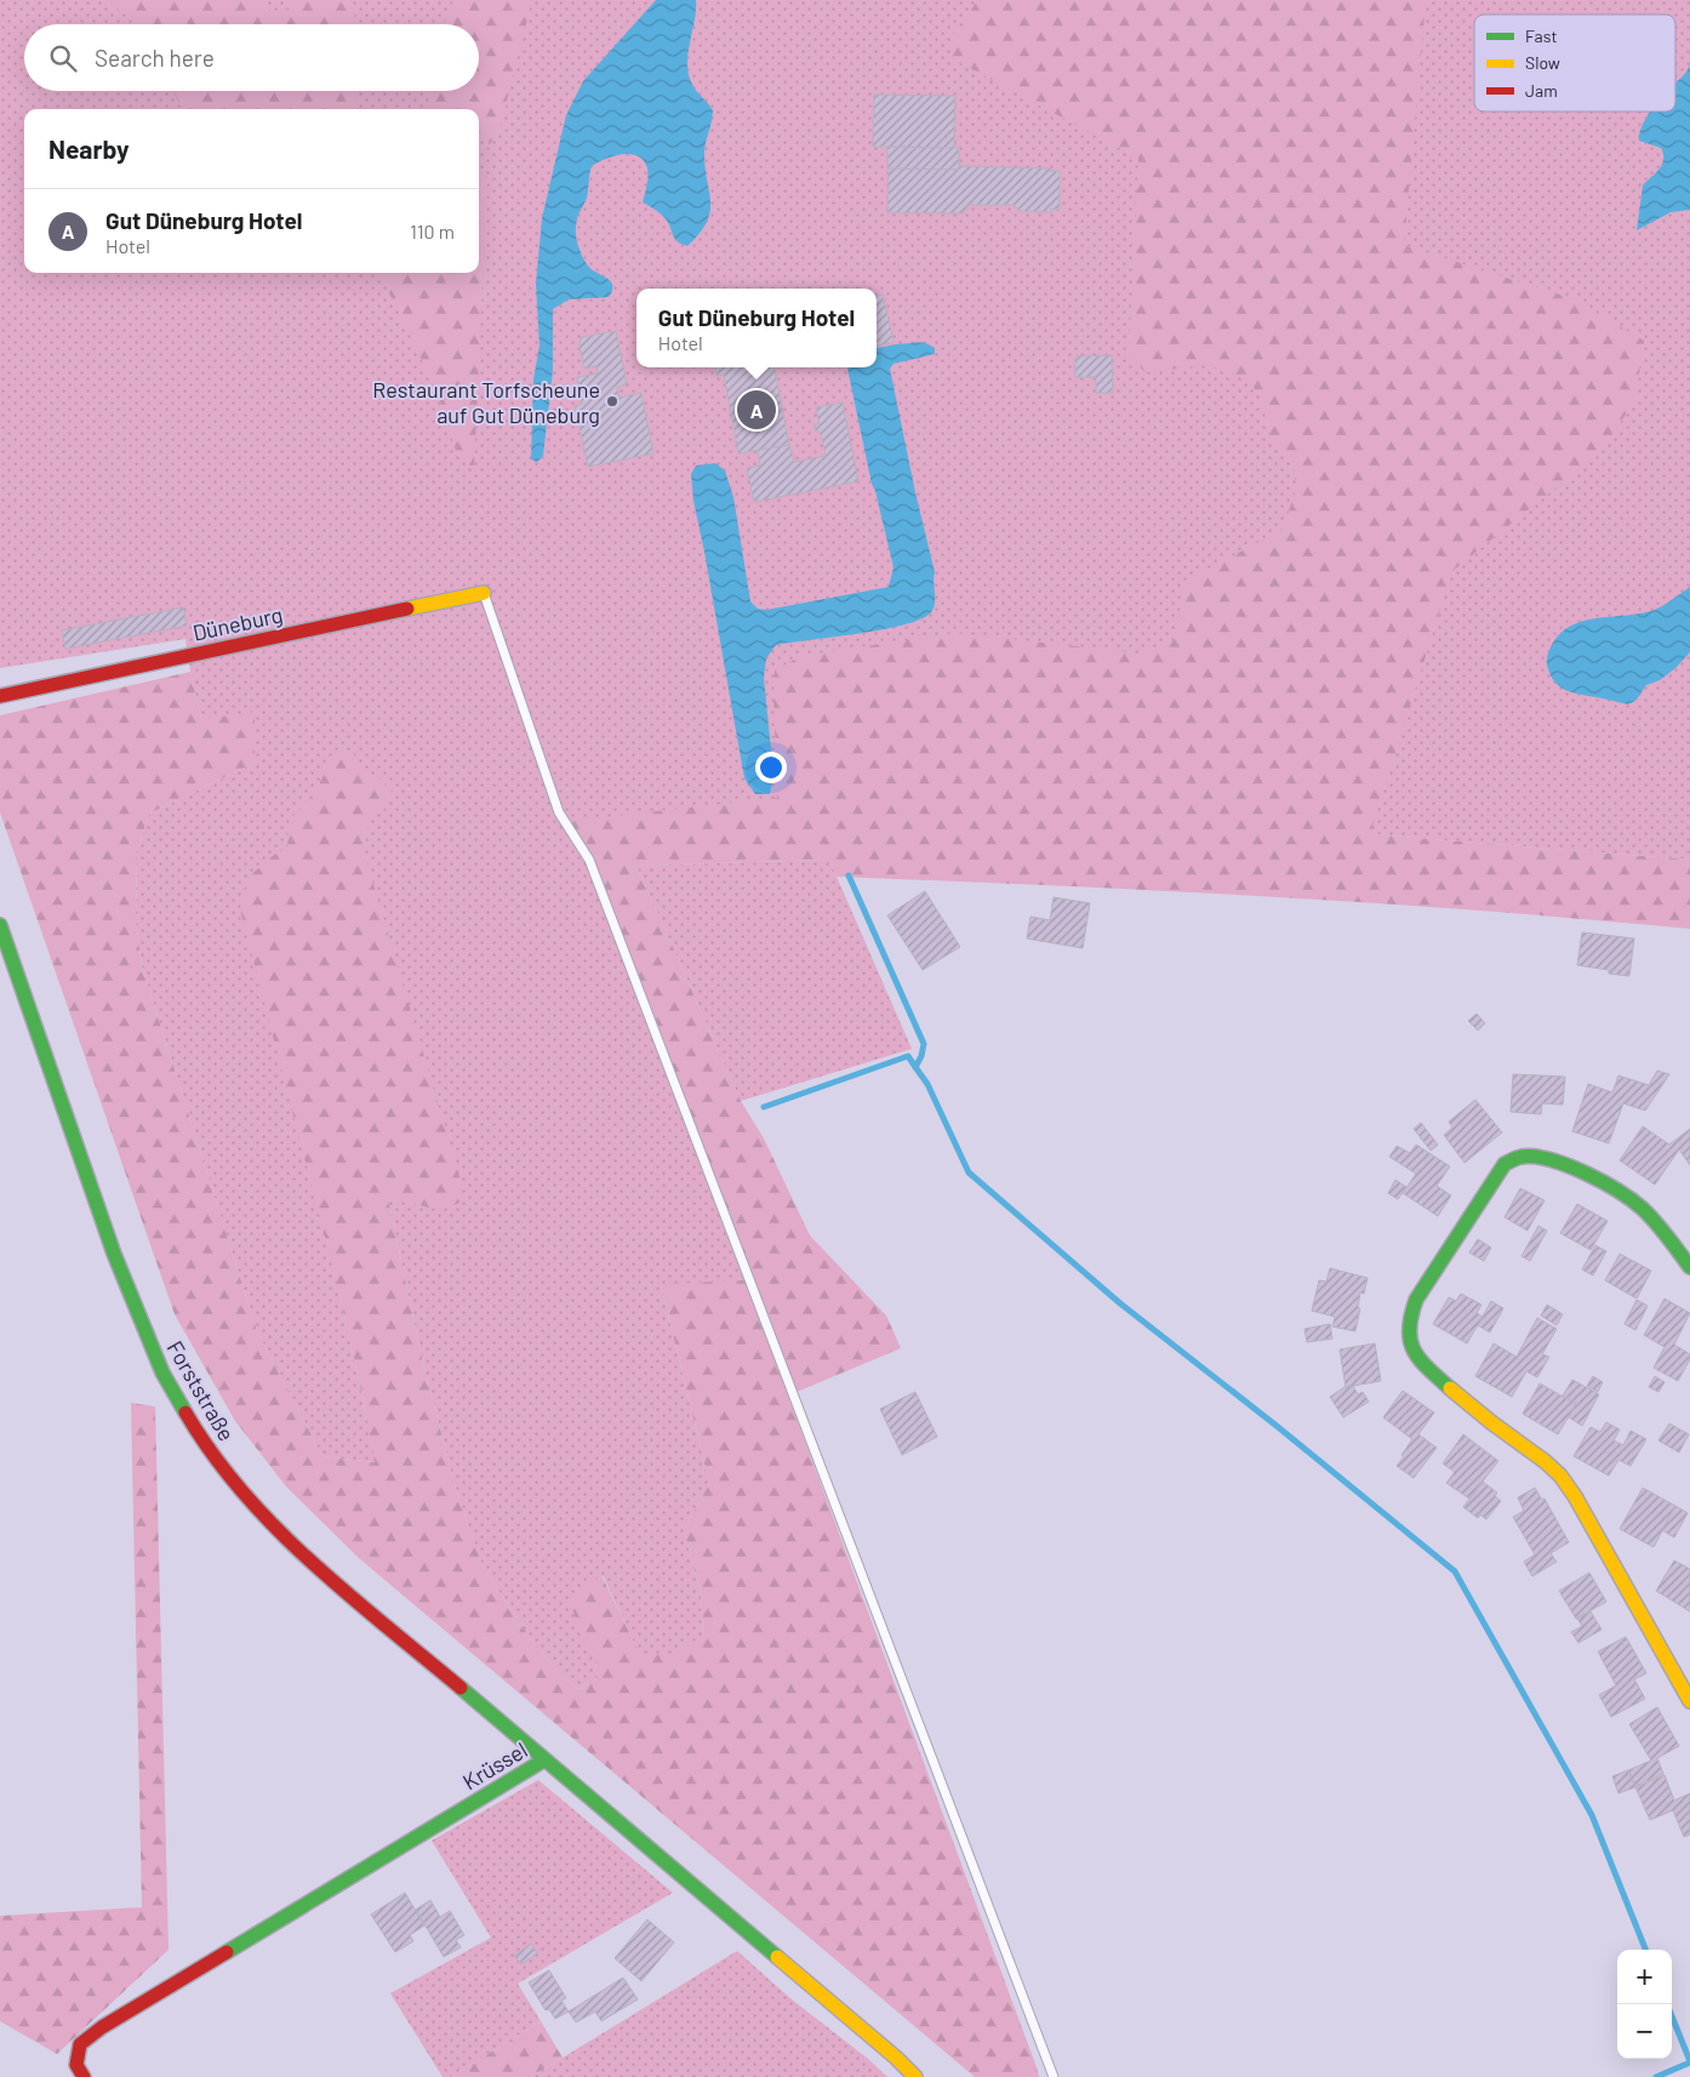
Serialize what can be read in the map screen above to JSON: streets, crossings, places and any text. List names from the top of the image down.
{
  "streets": {
    "street": ["Düneburg", "Forststraße", "Krüssel"]
  },
  "crossings": [
    ["Forststraße", "Krüssel"]
  ],
  "places": ["Restaurant Torfscheune auf Gut Düneburg"],
  "legend": ["Fast", "Slow", "Jam"],
  "page": {
    "search": "Search here",
    "heading": "Nearby",
    "list": [
      {
        "mark": "A",
        "name": "Gut Düneburg Hotel",
        "note": "Hotel",
        "value": "110 m"
      }
    ],
    "popup": ["Gut Düneburg Hotel", "Hotel"],
    "pins": "A",
    "map_buttons": ["+", "−"]
  }
}
